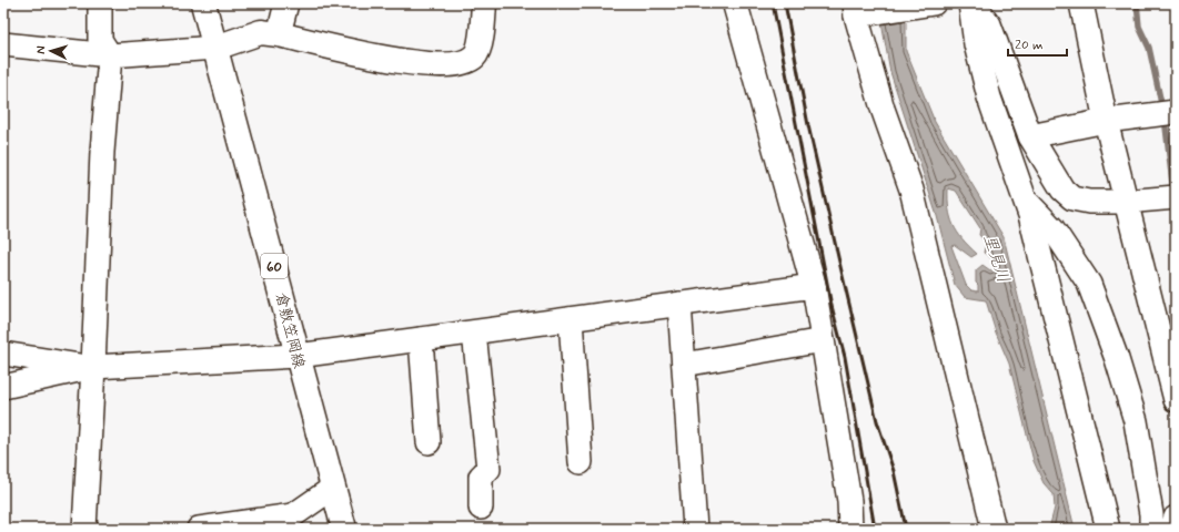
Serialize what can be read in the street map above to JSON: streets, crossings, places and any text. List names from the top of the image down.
{
  "streets": {
    "street": ["60", "倉敷笠岡線"]
  },
  "water": ["里見川"],
  "scale_bar": "20 m",
  "north": "left"
}
